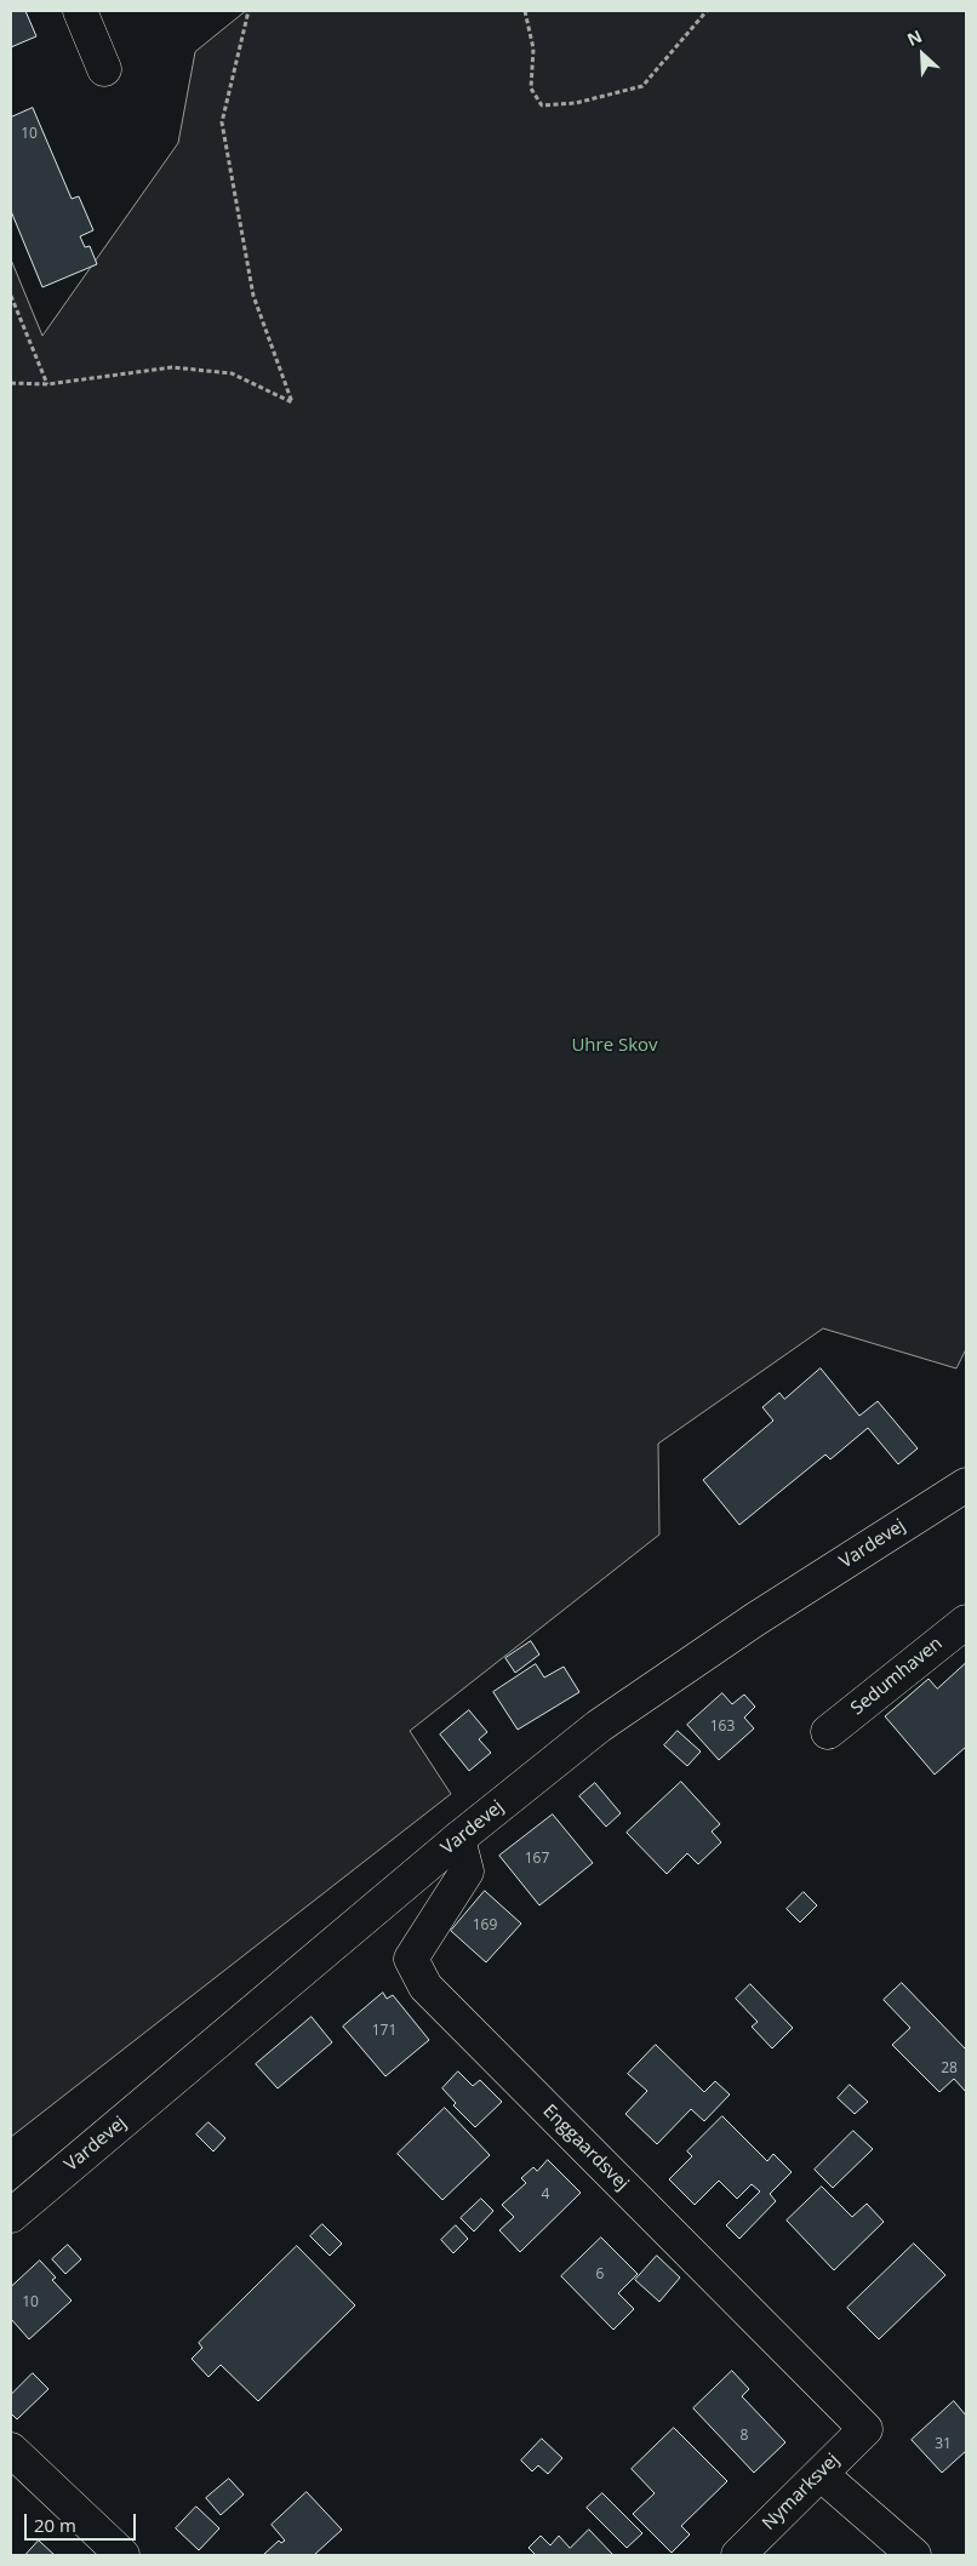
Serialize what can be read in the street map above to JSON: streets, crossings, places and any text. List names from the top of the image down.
{
  "streets": {
    "street": [
      "Vardevej",
      "Sedumhaven",
      "Enggaardsvej",
      "Nymarksvej"
    ]
  },
  "crossings": [
    ["Vardevej", "Enggaardsvej"],
    ["Enggaardsvej", "Nymarksvej"]
  ],
  "parks": ["Uhre Skov"],
  "house_numbers": [
    "10",
    "163",
    "167",
    "169",
    "171",
    "28",
    "4",
    "6",
    "10",
    "8",
    "31"
  ],
  "scale_bar": "20 m",
  "north": "top left"
}
